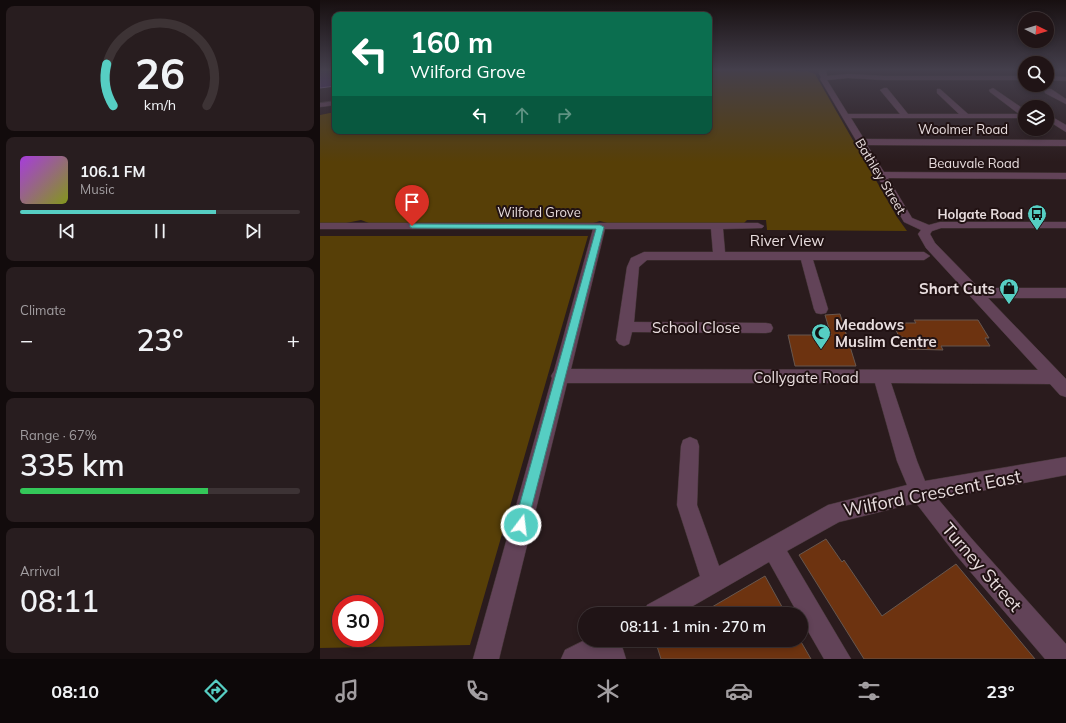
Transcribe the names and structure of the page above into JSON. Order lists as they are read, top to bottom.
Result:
{
  "streets": {
    "street": [
      "Woolmer Road",
      "Beauvale Road",
      "Bathley Street",
      "Wilford Grove",
      "River View",
      "School Close",
      "Collygate Road",
      "Wilford Crescent East",
      "Turney Street"
    ]
  },
  "crossings": [
    ["Woolmer Road", "Bathley Street"],
    ["Beauvale Road", "Bathley Street"],
    ["River View", "School Close"],
    ["Collygate Road", "Turney Street"],
    ["Wilford Crescent East", "Turney Street"]
  ],
  "places": {
    "bus stop": ["Holgate Road"],
    "shop": ["Short Cuts"],
    "mosque": ["Meadows Muslim Centre"]
  },
  "north": "right",
  "page": {
    "turn": ["160 m", "Wilford Grove"],
    "song": ["106.1 FM", "Music"],
    "tile": [
      "Climate",
      ["Range · 67%", "335 km"],
      ["Arrival", "08:11"]
    ],
    "heat": ["−", "23°", "+"],
    "limit": "30",
    "trip": "08:11 · 1 min · 270 m",
    "tabs": ["08:10", "23°"],
    "gauge": ["26", "km/h"]
  }
}
